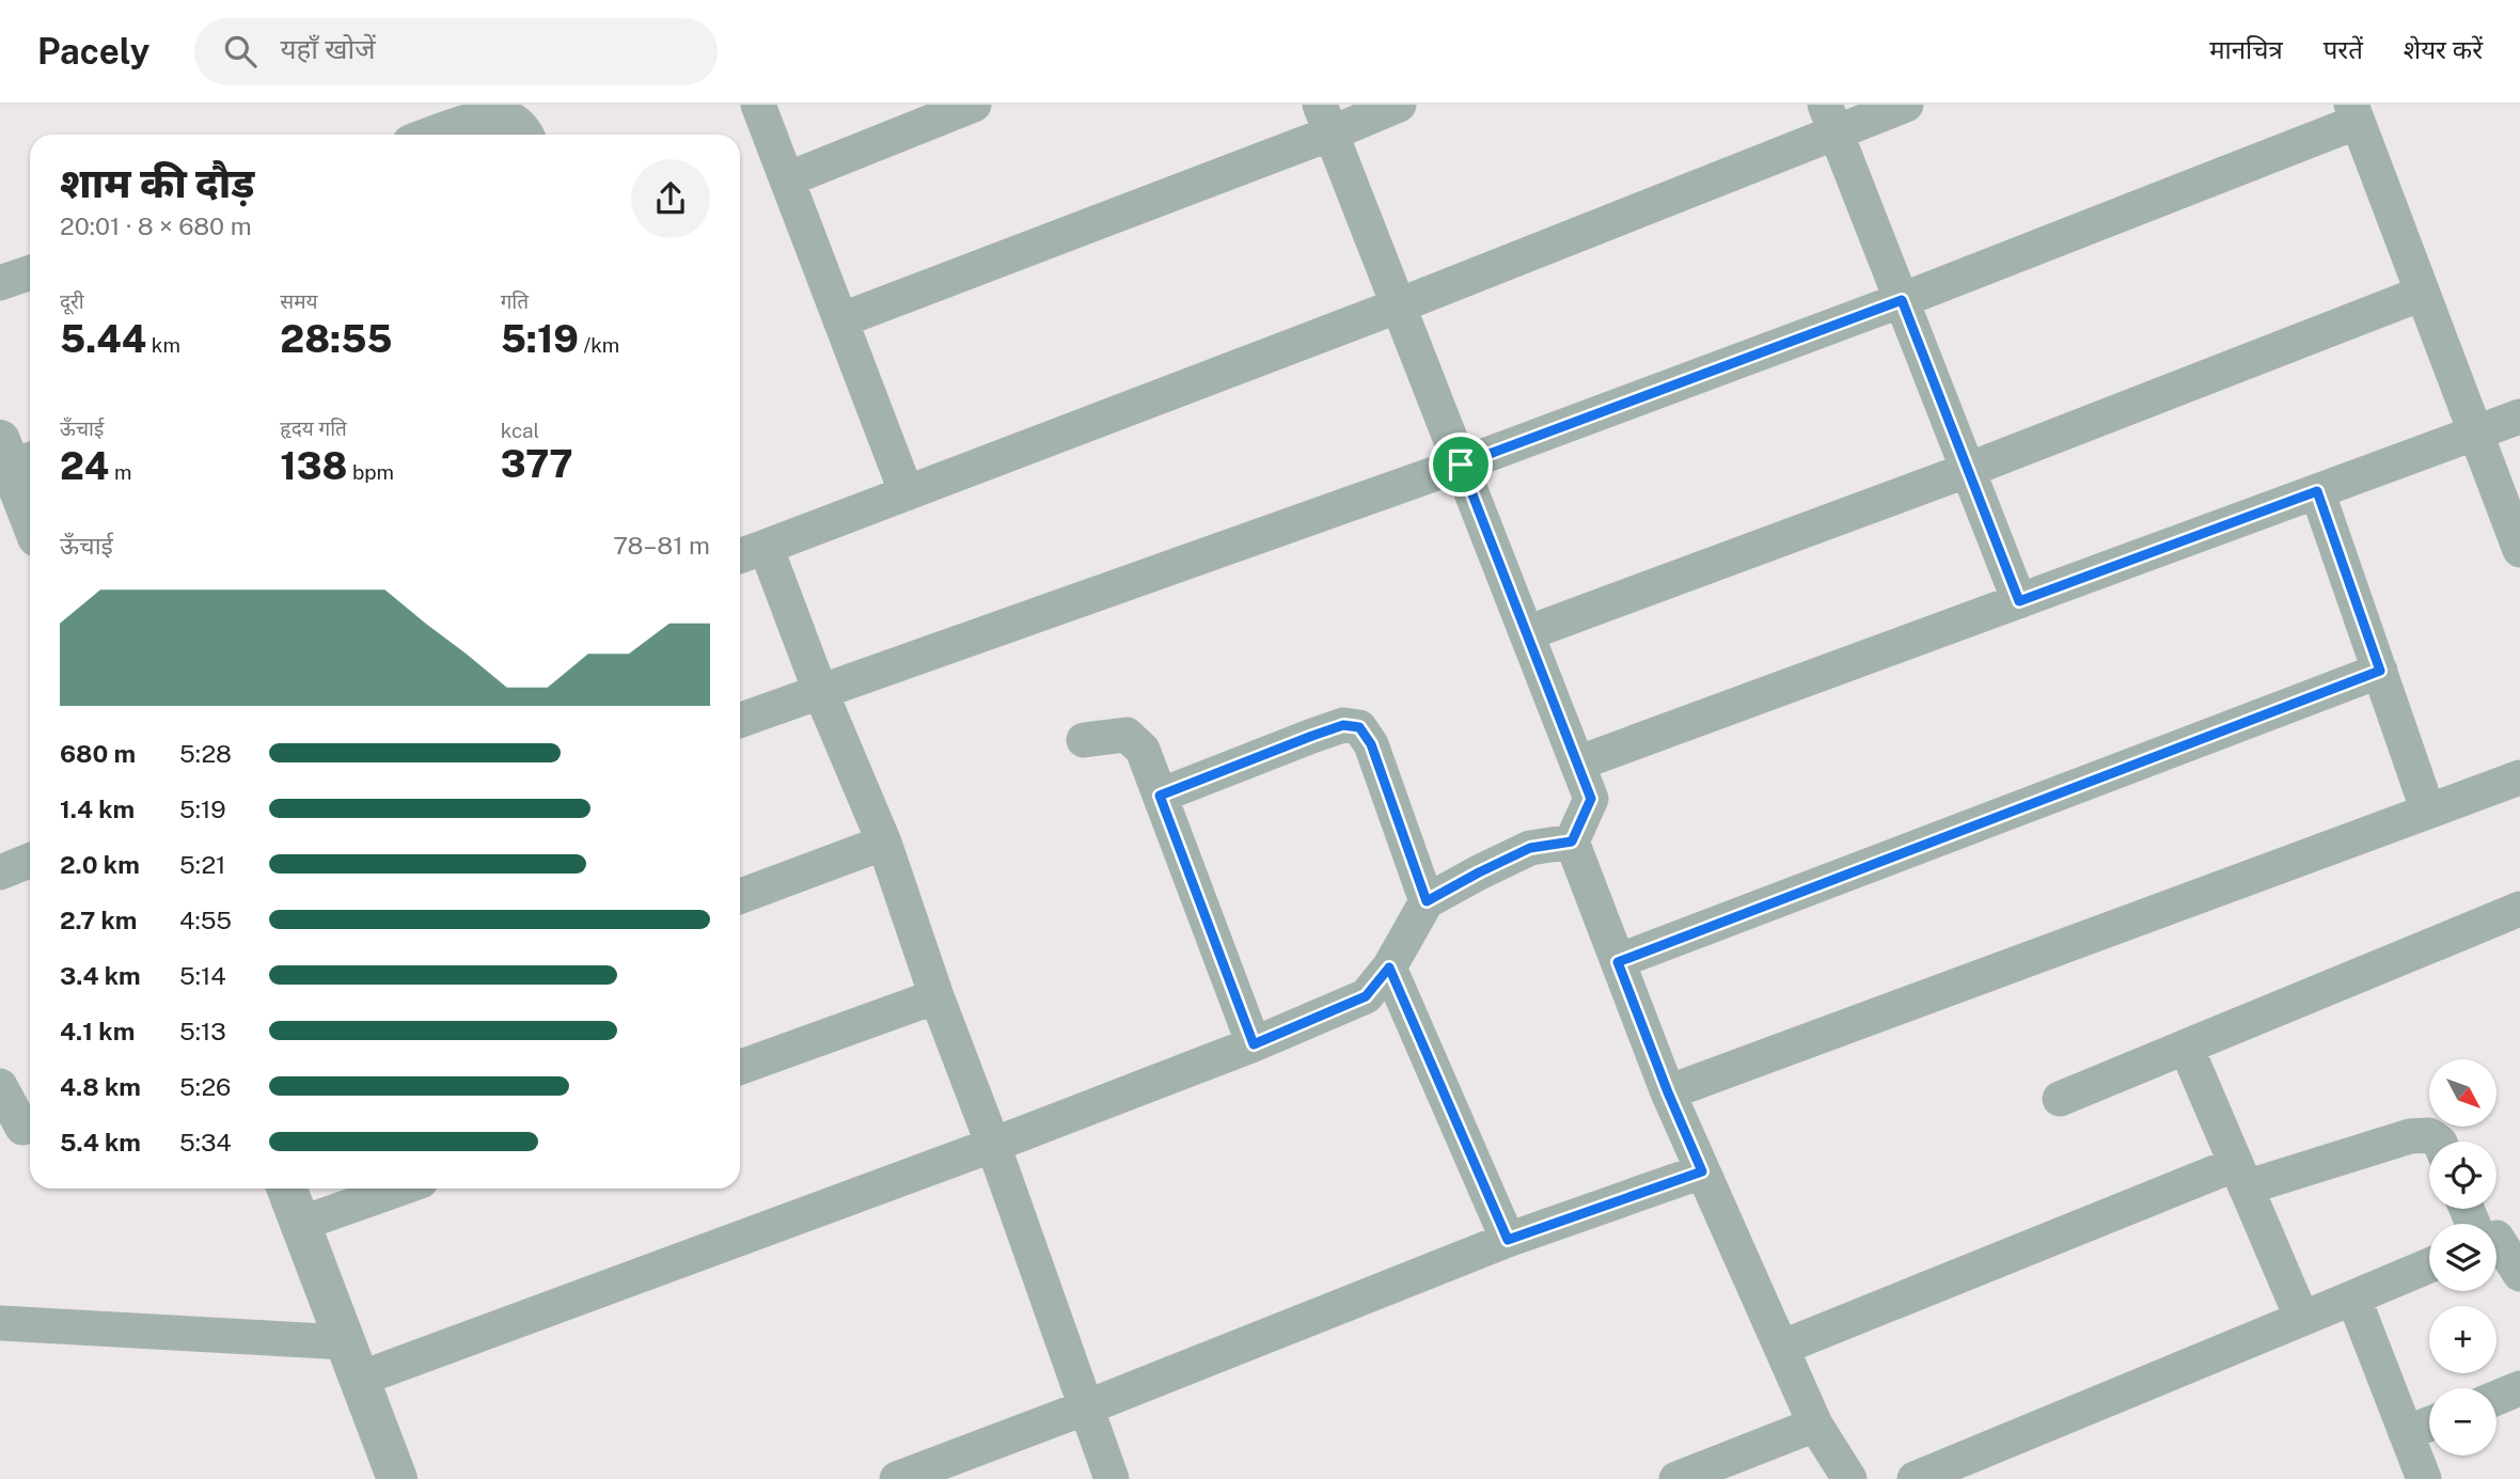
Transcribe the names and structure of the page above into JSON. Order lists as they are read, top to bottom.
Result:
{
  "north": "bottom right",
  "page": {
    "header": "Pacely",
    "search": "यहाँ खोजें",
    "nav": ["मानचित्र", "परतें", "शेयर करें"],
    "heading": ["शाम की दौड़", "20:01 · 8 × 680 m"],
    "stats": [
      ["दूरी", "5.44 km"],
      ["समय", "28:55"],
      ["गति", "5:19 /km"],
      ["ऊँचाई", "24 m"],
      ["हृदय गति", "138 bpm"],
      ["kcal", "377"]
    ],
    "chart": ["ऊँचाई", "78–81 m"],
    "list": [
      {
        "name": "680 m",
        "note": "5:28"
      },
      {
        "name": "1.4 km",
        "note": "5:19"
      },
      {
        "name": "2.0 km",
        "note": "5:21"
      },
      {
        "name": "2.7 km",
        "note": "4:55"
      },
      {
        "name": "3.4 km",
        "note": "5:14"
      },
      {
        "name": "4.1 km",
        "note": "5:13"
      },
      {
        "name": "4.8 km",
        "note": "5:26"
      },
      {
        "name": "5.4 km",
        "note": "5:34"
      }
    ],
    "map_buttons": ["+", "−"]
  }
}
